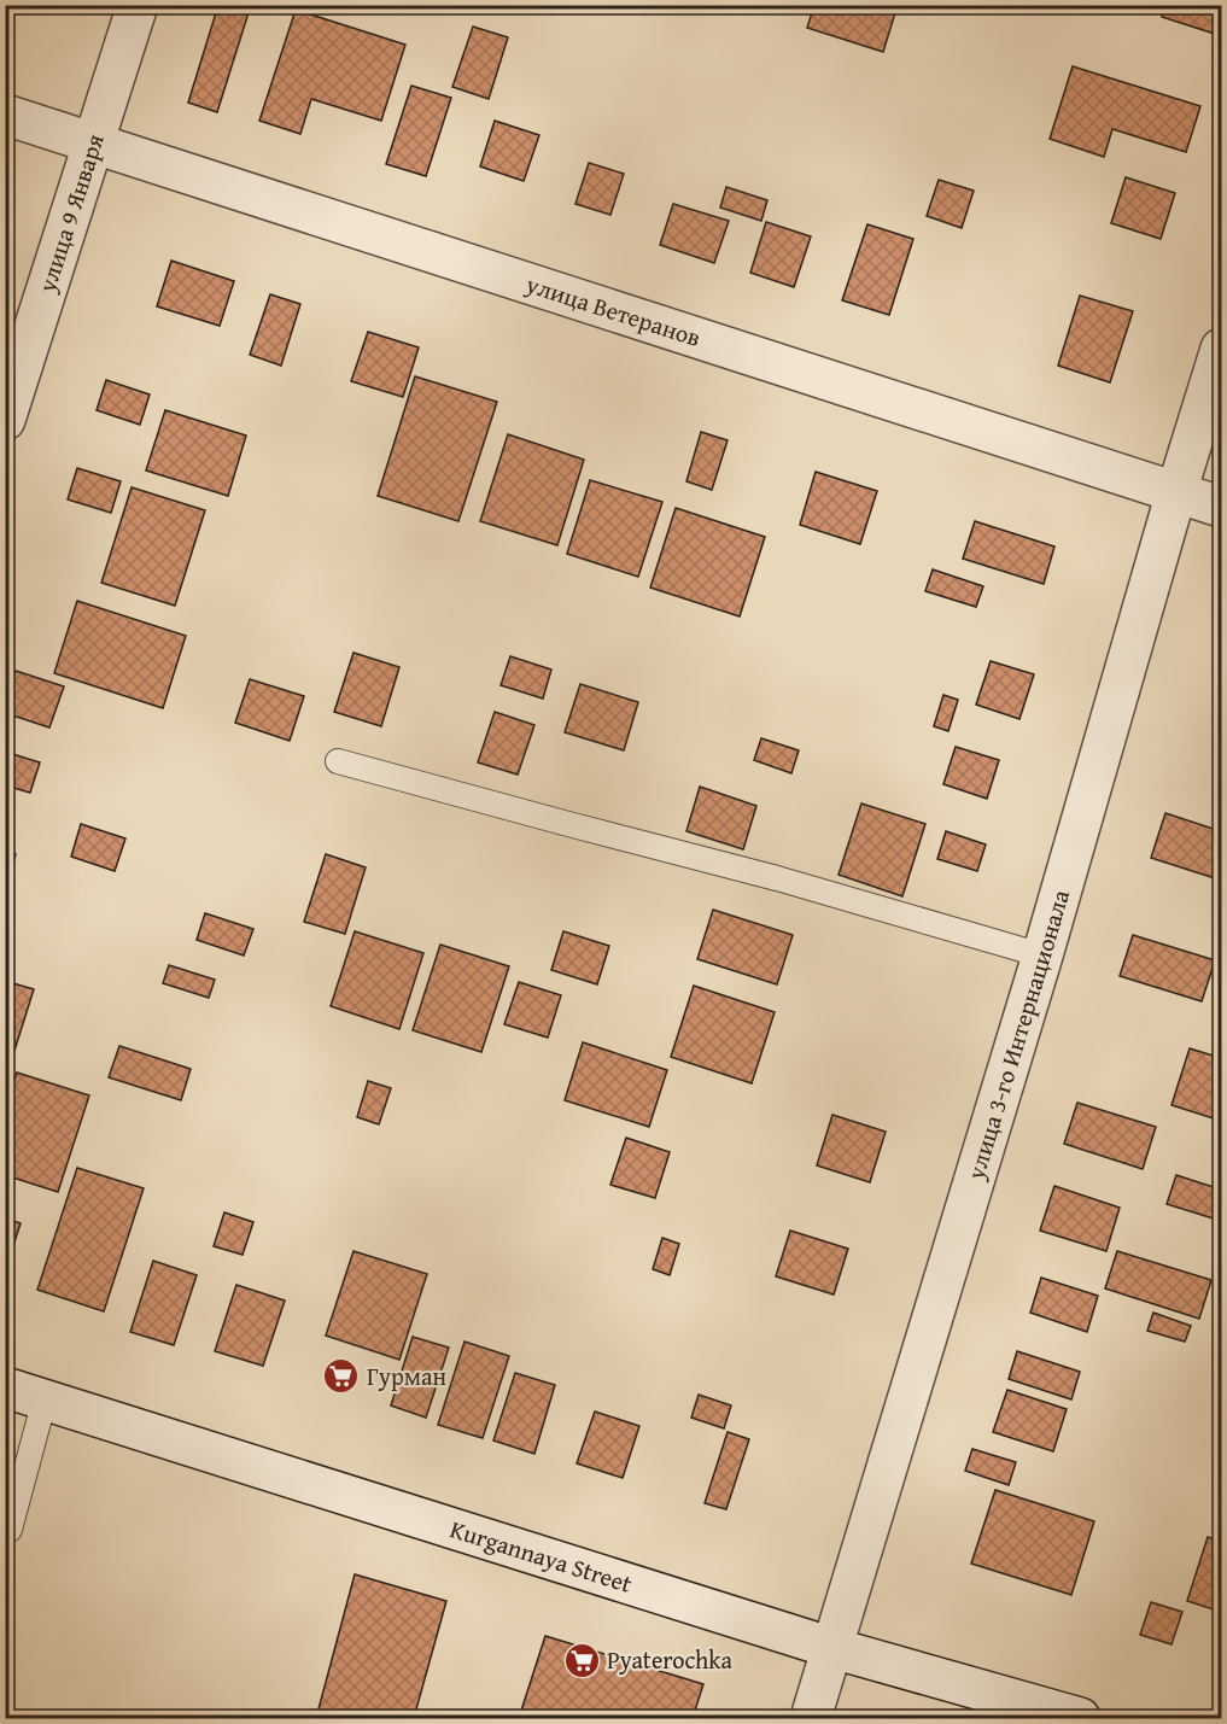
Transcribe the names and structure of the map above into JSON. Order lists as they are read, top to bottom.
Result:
{
  "streets": {
    "street": [
      "улица 9 Января",
      "улица Ветеранов",
      "улица 3-го Интернационала",
      "Kurgannaya Street"
    ]
  },
  "crossings": [
    ["улица 9 Января", "улица Ветеранов"],
    ["улица Ветеранов", "улица 3-го Интернационала"],
    ["улица 3-го Интернационала", "Kurgannaya Street"]
  ],
  "places": {
    "supermarket": ["Гурман", "Pyaterochka"]
  }
}
